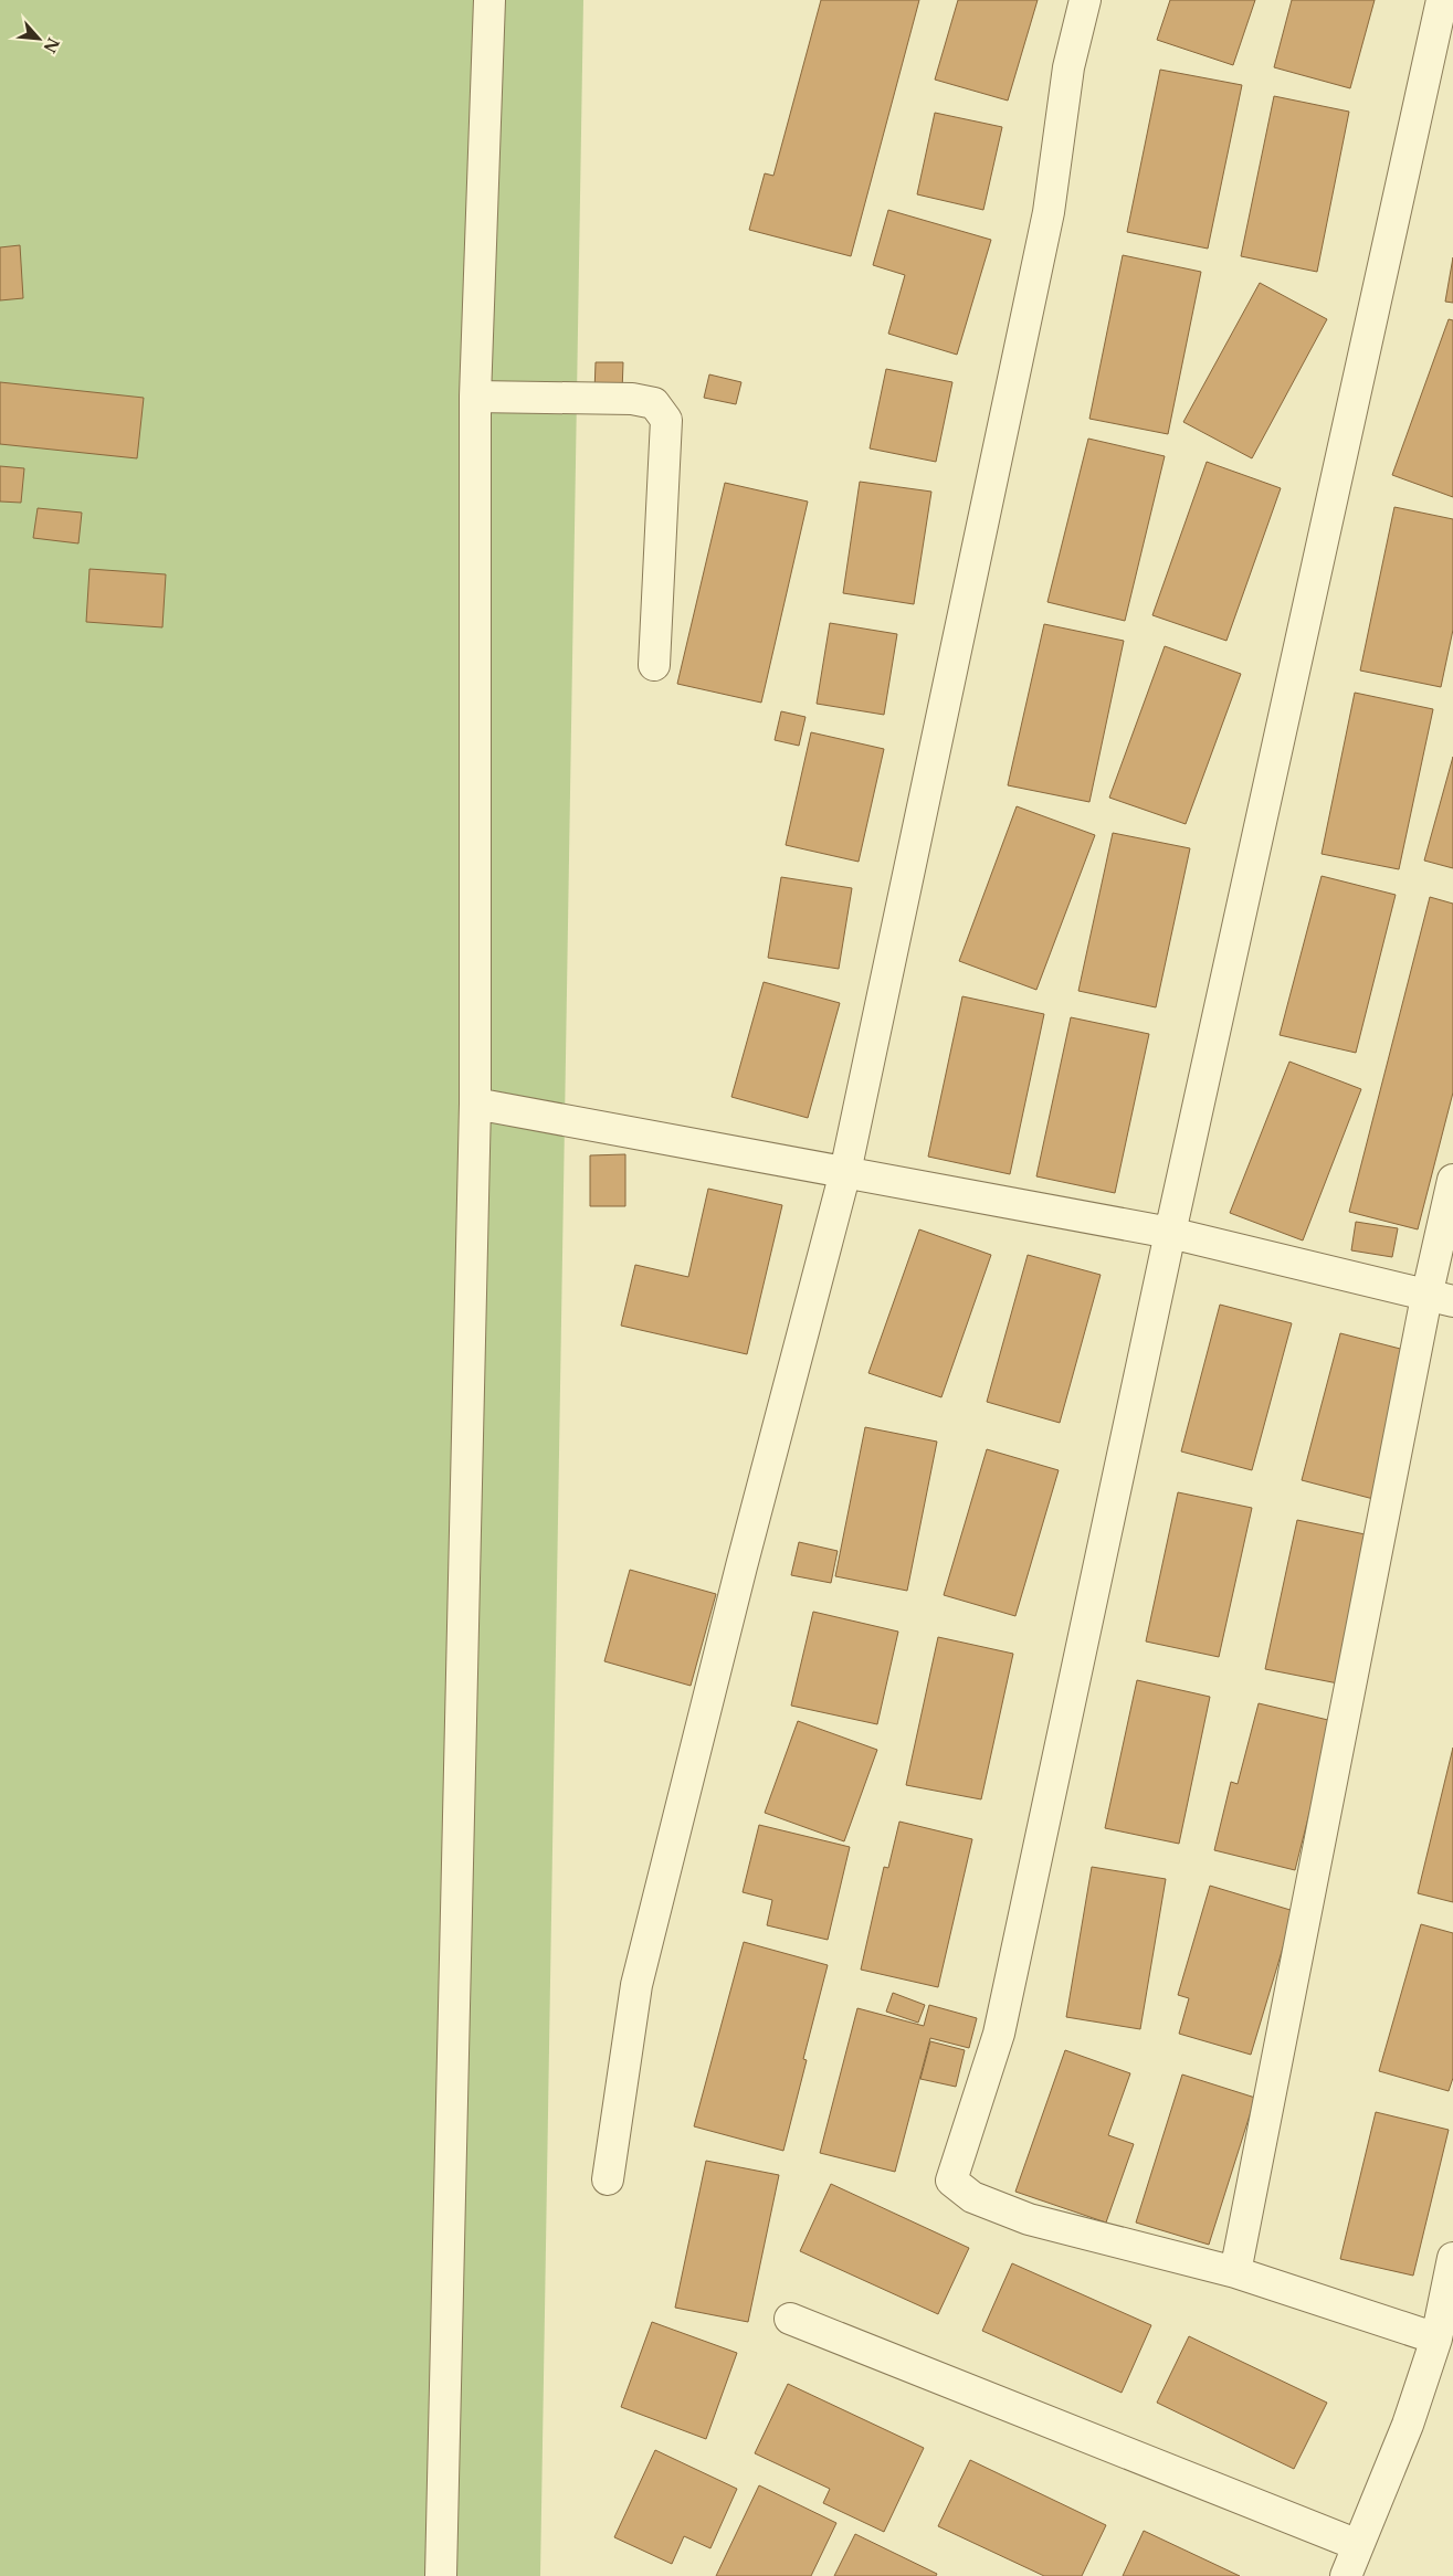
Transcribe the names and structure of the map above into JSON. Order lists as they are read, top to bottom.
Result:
{
  "north": "bottom right"
}
